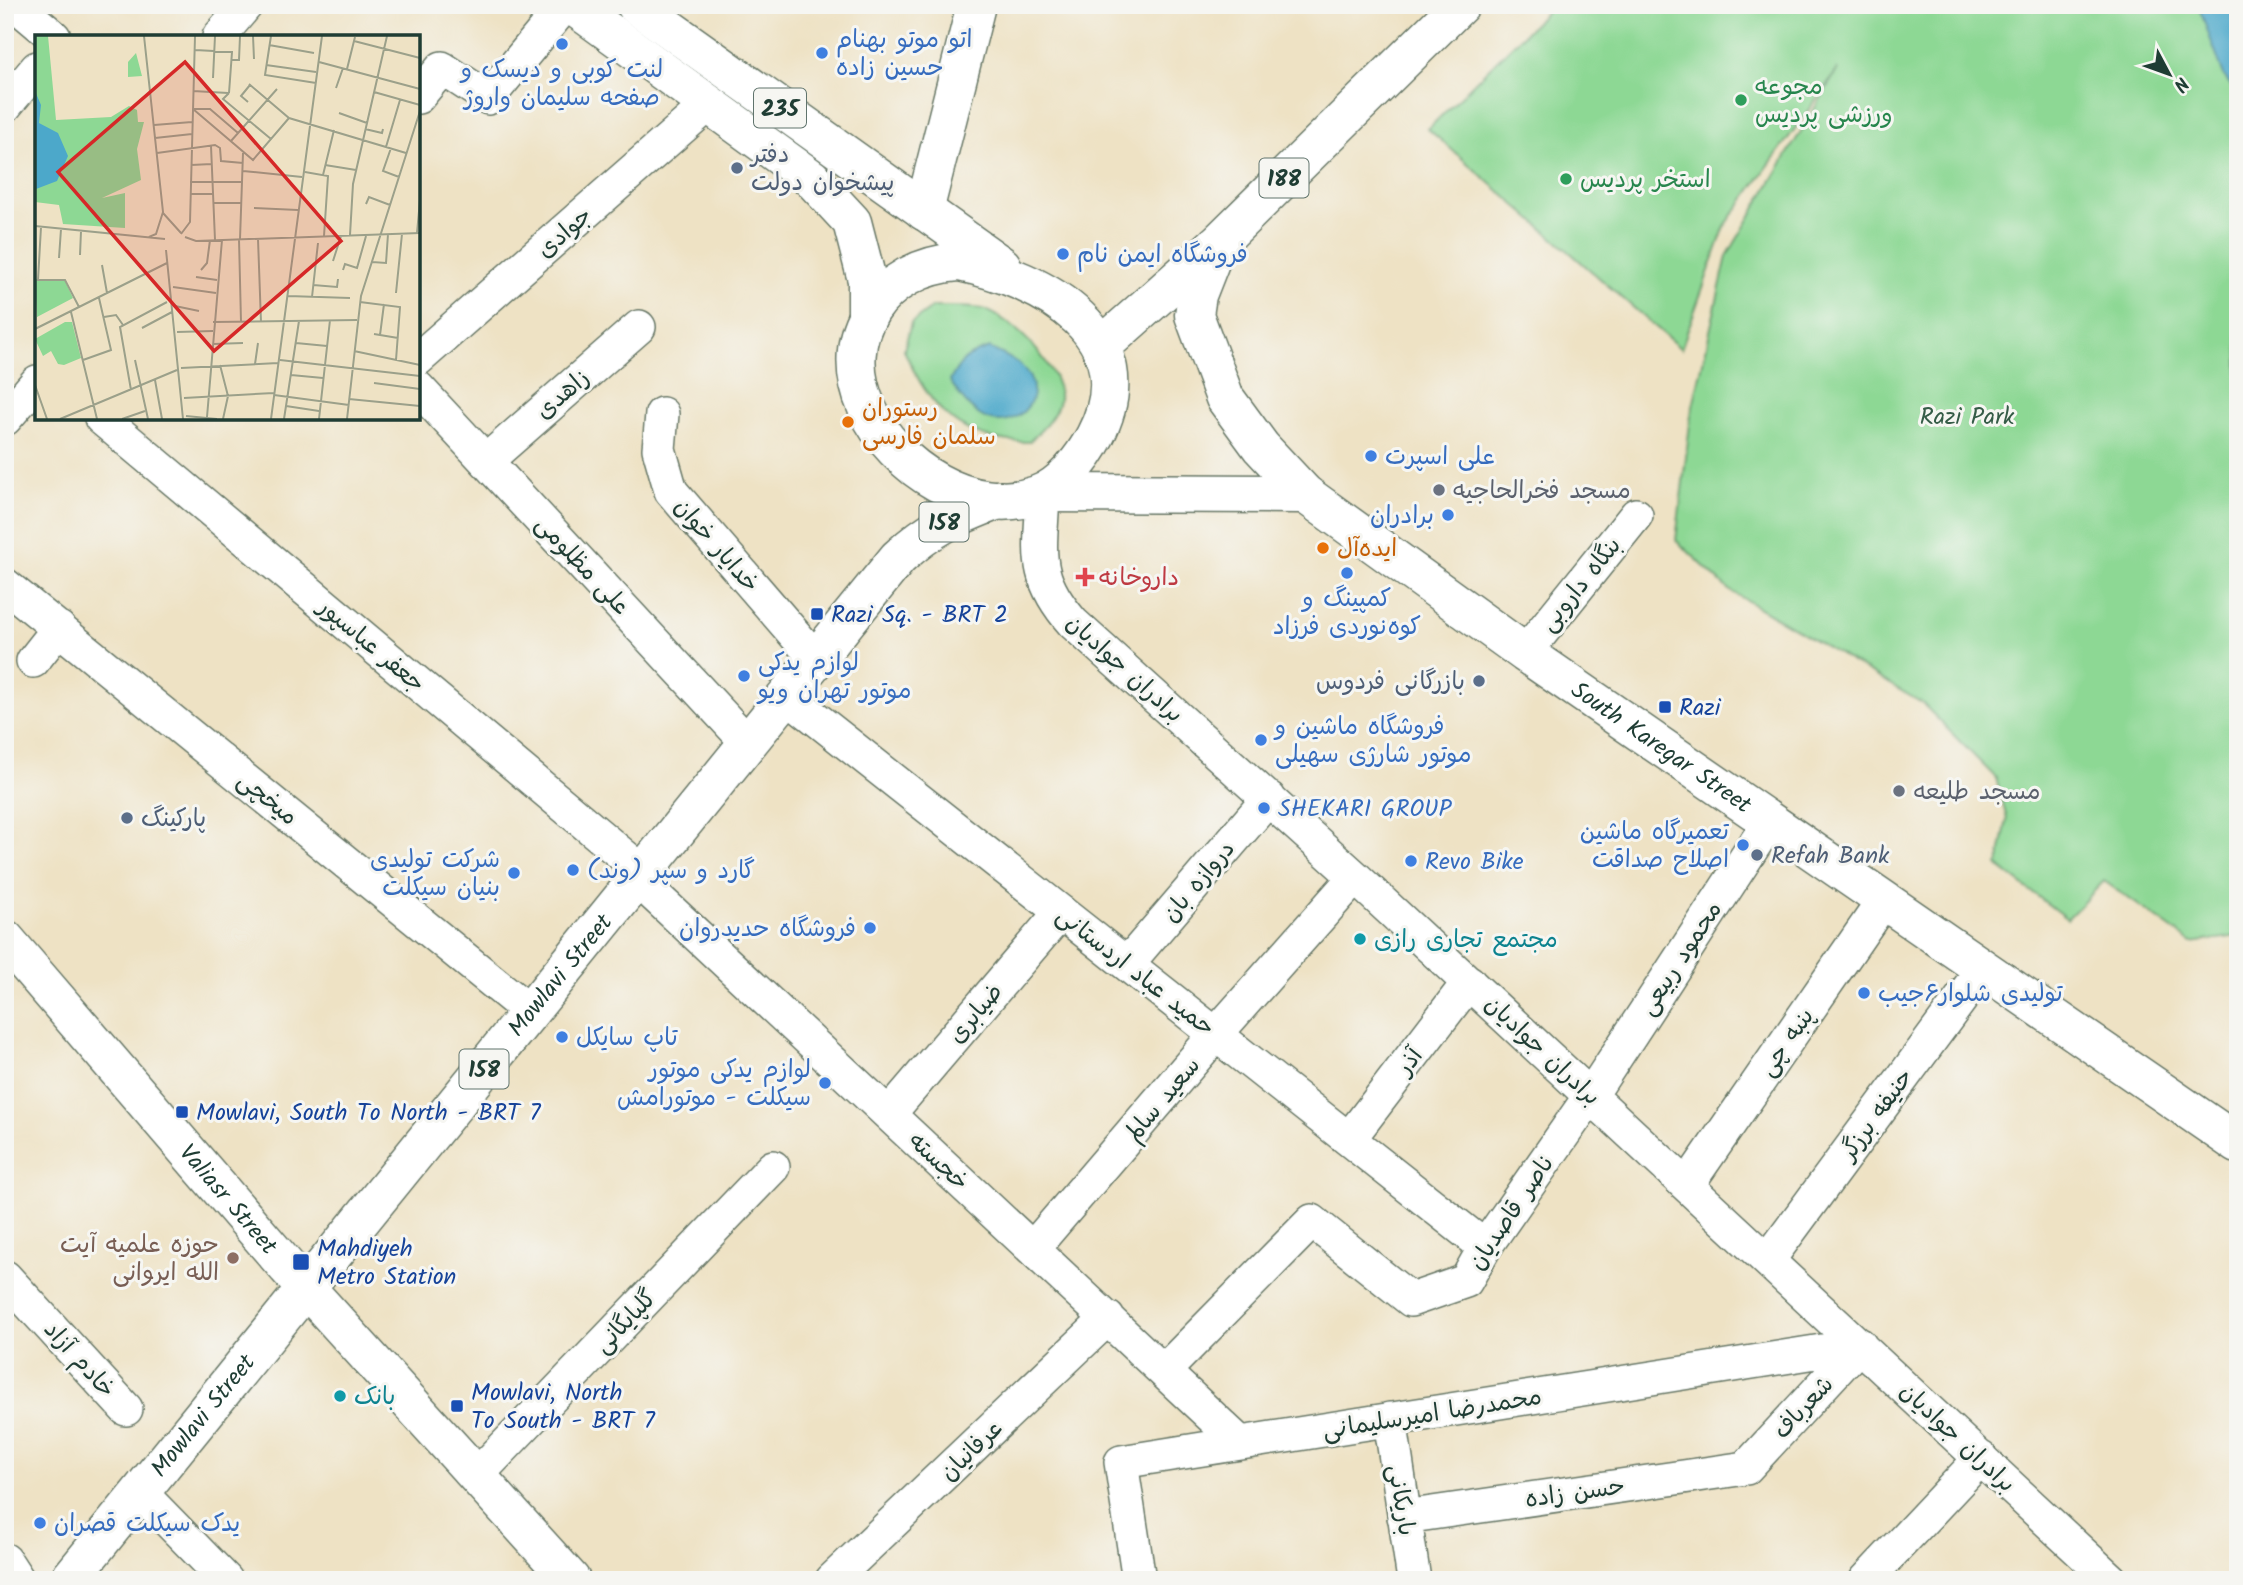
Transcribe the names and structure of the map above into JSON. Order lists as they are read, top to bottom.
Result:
{
  "streets": {
    "main road": [
      "235",
      "188",
      "158",
      "South Karegar Street",
      "Mowlavi Street",
      "Valiasr Street"
    ],
    "street": [
      "جوادی",
      "زاهدی",
      "خدایار خوان",
      "علی مظلومی",
      "بنگاه داروبی",
      "جعفر عباسپور",
      "برادران جوادیان",
      "میخچی",
      "دروازه بان",
      "محمود ربیعی",
      "حمید عباد اردستانی",
      "ضیابری",
      "پنبه چی",
      "آذر",
      "سعید سالم",
      "حنیفه برزگر",
      "خجسته",
      "ناصر قاصدیان",
      "گلپایگانی",
      "خادم آزاد",
      "شعرباف",
      "محمدرضا امیرسلیمانی",
      "عرفانیان",
      "حسن زاده",
      "باریکانی"
    ]
  },
  "crossings": [
    ["235", "188"],
    ["235", "جوادی"],
    ["235", "برادران جوادیان"],
    ["235", "Mowlavi Street"],
    ["188", "برادران جوادیان"],
    ["188", "South Karegar Street"],
    ["188", "Mowlavi Street"],
    ["زاهدی", "علی مظلومی"],
    ["خدایار خوان", "Mowlavi Street"],
    ["علی مظلومی", "Mowlavi Street"],
    ["بنگاه داروبی", "South Karegar Street"],
    ["جعفر عباسپور", "Mowlavi Street"],
    ["جعفر عباسپور", "خجسته"],
    ["برادران جوادیان", "دروازه بان"],
    ["برادران جوادیان", "محمود ربیعی"],
    ["برادران جوادیان", "Mowlavi Street"],
    ["برادران جوادیان", "پنبه چی"],
    ["برادران جوادیان", "آذر"],
    ["برادران جوادیان", "سعید سالم"],
    ["برادران جوادیان", "حنیفه برزگر"],
    ["برادران جوادیان", "ناصر قاصدیان"],
    ["برادران جوادیان", "شعرباف"],
    ["برادران جوادیان", "محمدرضا امیرسلیمانی"],
    ["South Karegar Street", "محمود ربیعی"],
    ["South Karegar Street", "پنبه چی"],
    ["South Karegar Street", "حنیفه برزگر"],
    ["میخچی", "Mowlavi Street"],
    ["دروازه بان", "حمید عباد اردستانی"],
    ["محمود ربیعی", "ناصر قاصدیان"],
    ["حمید عباد اردستانی", "Mowlavi Street"],
    ["حمید عباد اردستانی", "ضیابری"],
    ["حمید عباد اردستانی", "آذر"],
    ["حمید عباد اردستانی", "سعید سالم"],
    ["حمید عباد اردستانی", "ناصر قاصدیان"],
    ["Mowlavi Street", "خجسته"],
    ["Mowlavi Street", "Valiasr Street"],
    ["ضیابری", "خجسته"],
    ["سعید سالم", "خجسته"],
    ["خجسته", "ناصر قاصدیان"],
    ["خجسته", "محمدرضا امیرسلیمانی"],
    ["خجسته", "عرفانیان"],
    ["Valiasr Street", "گلپایگانی"],
    ["شعرباف", "محمدرضا امیرسلیمانی"],
    ["شعرباف", "حسن زاده"],
    ["محمدرضا امیرسلیمانی", "باریکانی"],
    ["حسن زاده", "باریکانی"]
  ],
  "parks": ["Razi Park"],
  "places": {
    "other": [
      "لنت کوبی و دیسک و صفحه سلیمان واروژ",
      "اتو موتو بهنام حسین زاده",
      "مجوعه ورزشی پردیس",
      "دفتر پیشخوان دولت",
      "استخر پردیس",
      "فروشگاه ایمن نام",
      "رستوران سلمان فارسی",
      "علی اسپرت",
      "مسجد فخرالحاجیه",
      "برادران",
      "ایده‌آل",
      "کمپینگ و کوه‌نوردی فرزاد",
      "لوازم یدکی موتور تهران ویو",
      "بازرگانی فردوس",
      "فروشگاه ماشين و موتور شارژی سهيلی",
      "مسجد طلیعه",
      "SHEKARI GROUP",
      "پارکینگ",
      "تعمیرگاه ماشین اصلاح صداقت",
      "Refah Bank",
      "Revo Bike",
      "گارد و سپر (وند)",
      "شرکت تولیدی بنیان سیکلت",
      "فروشگاه حدیدروان",
      "مجتمع تجاری رازی",
      "تولیدی شلوار۶جیب",
      "تاپ سایکل",
      "لوازم یدکی موتور سیکلت - موتورامش",
      "حوزه علمیه آیت‌ الله ایروانی",
      "بانک",
      "یدک سیکلت قصران"
    ],
    "health": ["داروخانه"],
    "transit": [
      "Razi Sq. - BRT 2",
      "Razi",
      "Mowlavi, South To North - BRT 7",
      "Mahdiyeh Metro Station",
      "Mowlavi, North To South - BRT 7"
    ]
  },
  "north": "bottom right"
}
